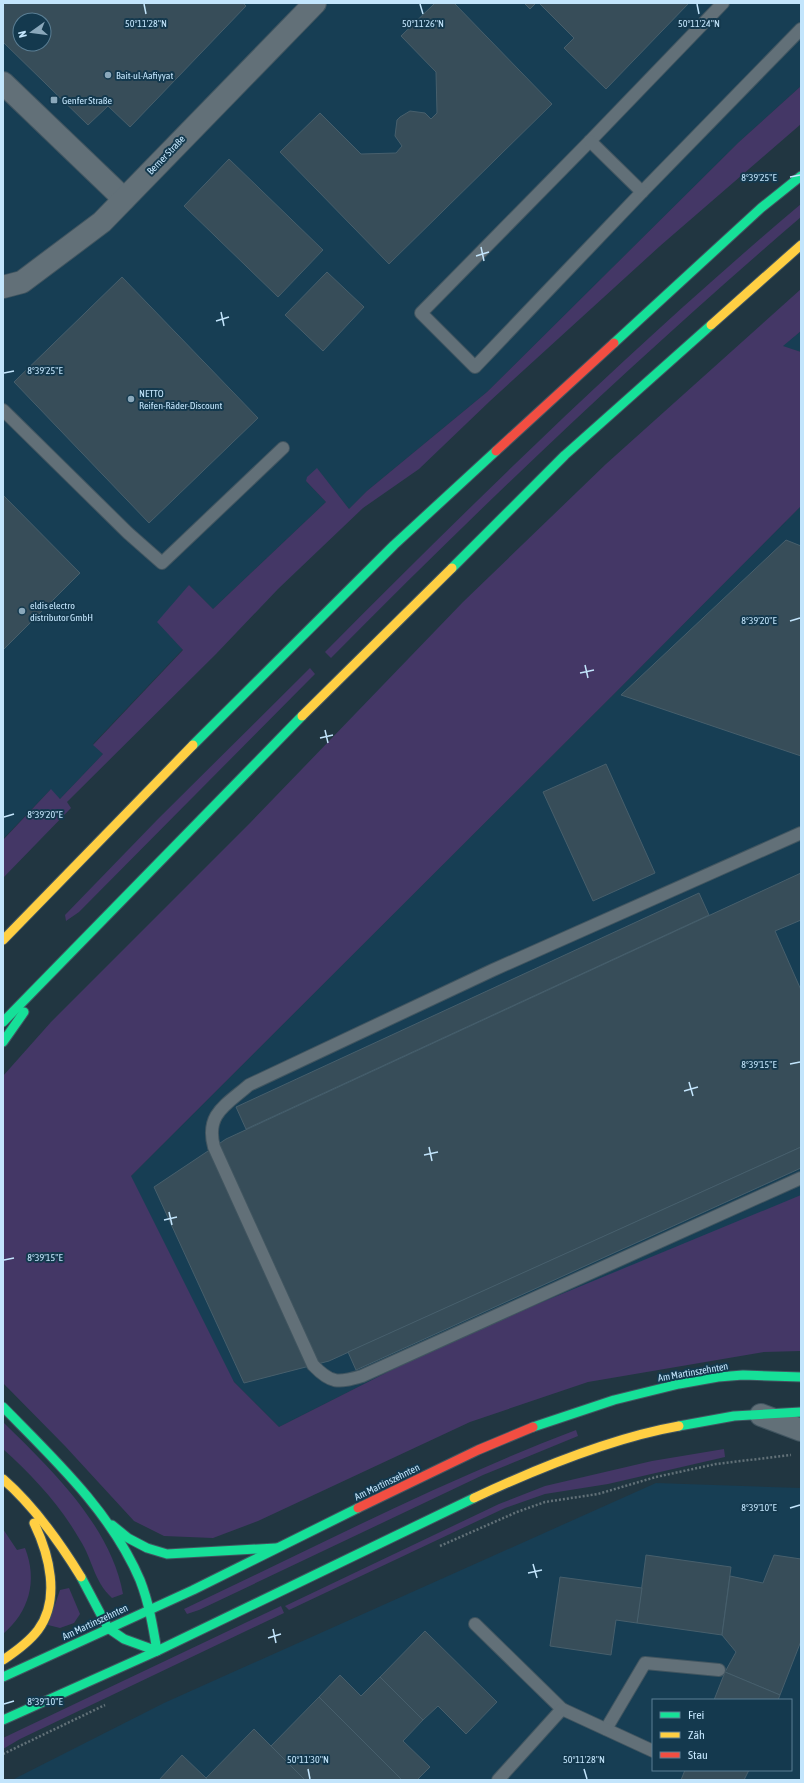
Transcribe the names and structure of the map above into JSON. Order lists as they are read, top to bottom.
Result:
{
  "streets": {
    "main road": ["Am Martinszehnten"],
    "street": ["Berner Straße"]
  },
  "places": {
    "other": ["Bait-ul-Aafiyyat", "NETTO Reifen-Räder-Discount", "eldis electro distributor GmbH"],
    "transit": ["Genfer Straße"]
  },
  "legend": ["Frei", "Zäh", "Stau"],
  "north": "left",
  "coordinates": [
    "50°11'24\"N",
    "50°11'28\"N",
    "50°11'26\"N",
    "8°39'25\"E",
    "8°39'20\"E",
    "8°39'15\"E",
    "8°39'10\"E",
    "50°11'30\"N"
  ]
}
